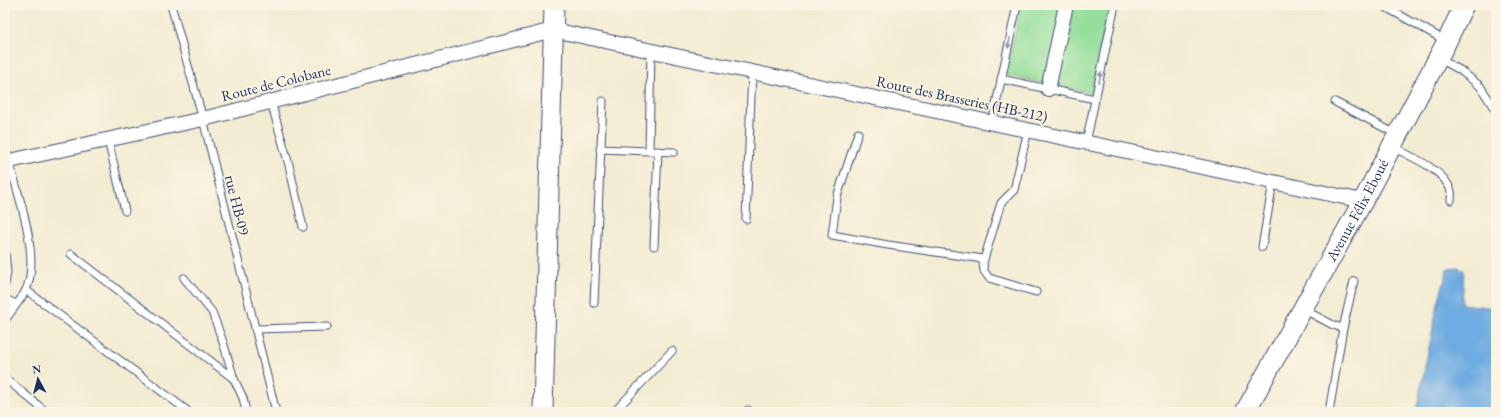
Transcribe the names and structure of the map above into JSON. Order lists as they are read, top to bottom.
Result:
{
  "streets": {
    "street": ["Route de Colobane", "Route des Brasseries (HB-212)", "Avenue Félix Eboué"],
    "lane": ["rue HB-09"]
  },
  "crossings": [
    ["Route de Colobane", "Route des Brasseries (HB-212)"],
    ["Route de Colobane", "rue HB-09"],
    ["Route des Brasseries (HB-212)", "Avenue Félix Eboué"]
  ],
  "north": "top"
}
